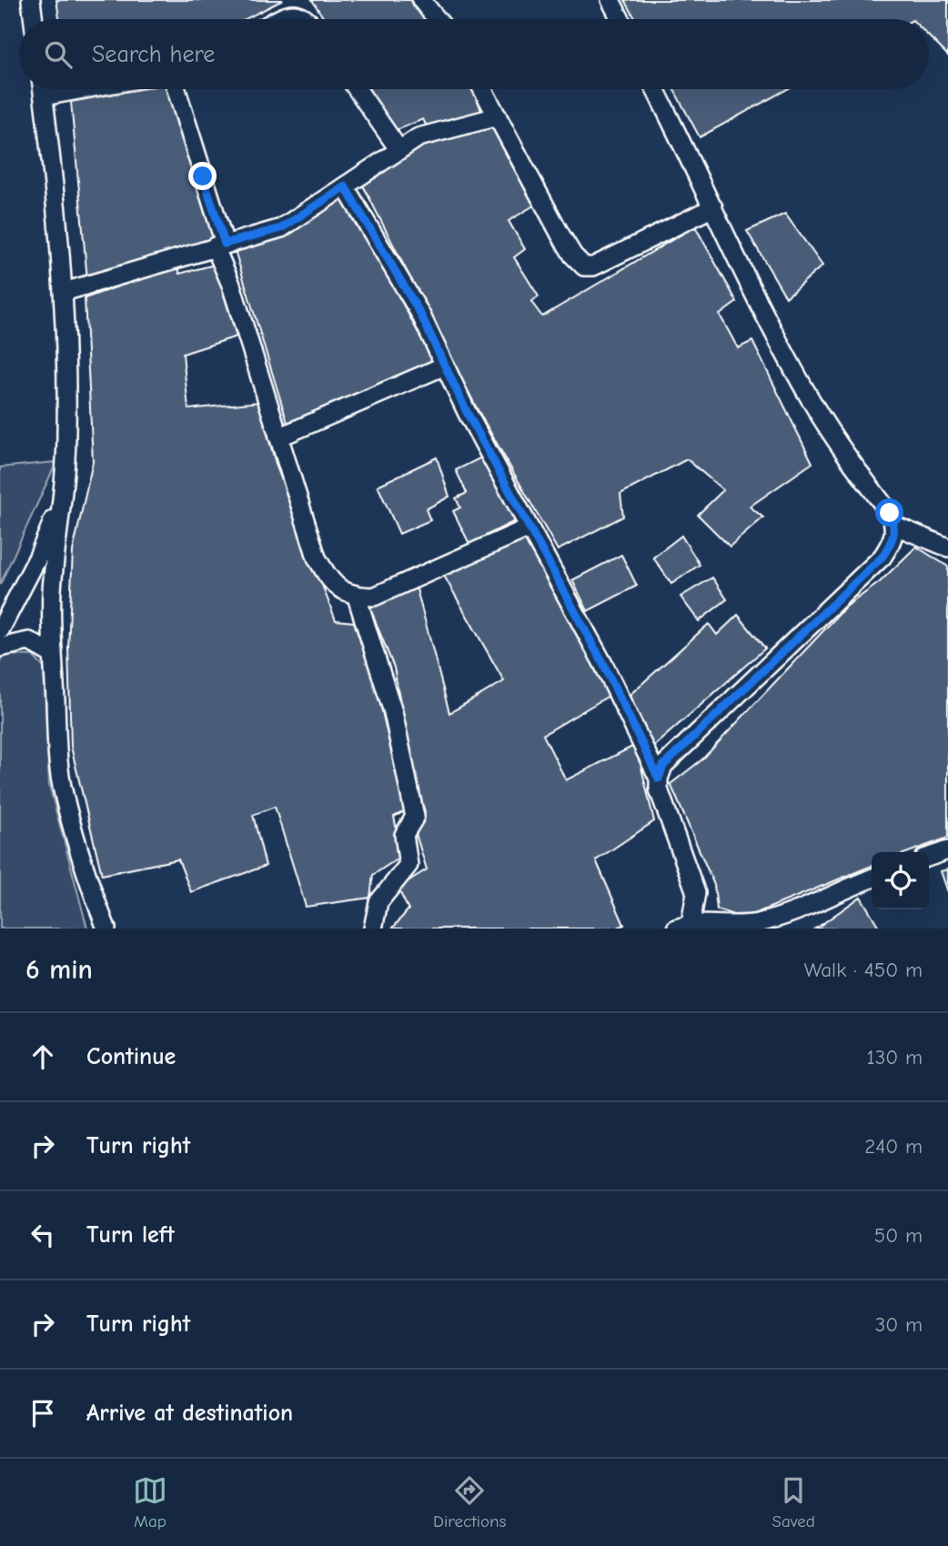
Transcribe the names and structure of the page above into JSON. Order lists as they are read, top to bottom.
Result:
{
  "page": {
    "search": "Search here",
    "heading": ["6 min", "Walk · 450 m"],
    "list": [
      ["Continue", "130 m"],
      ["Turn right", "240 m"],
      ["Turn left", "50 m"],
      ["Turn right", "30 m"],
      "Arrive at destination"
    ],
    "nav": ["Map", "Directions", "Saved"]
  }
}
